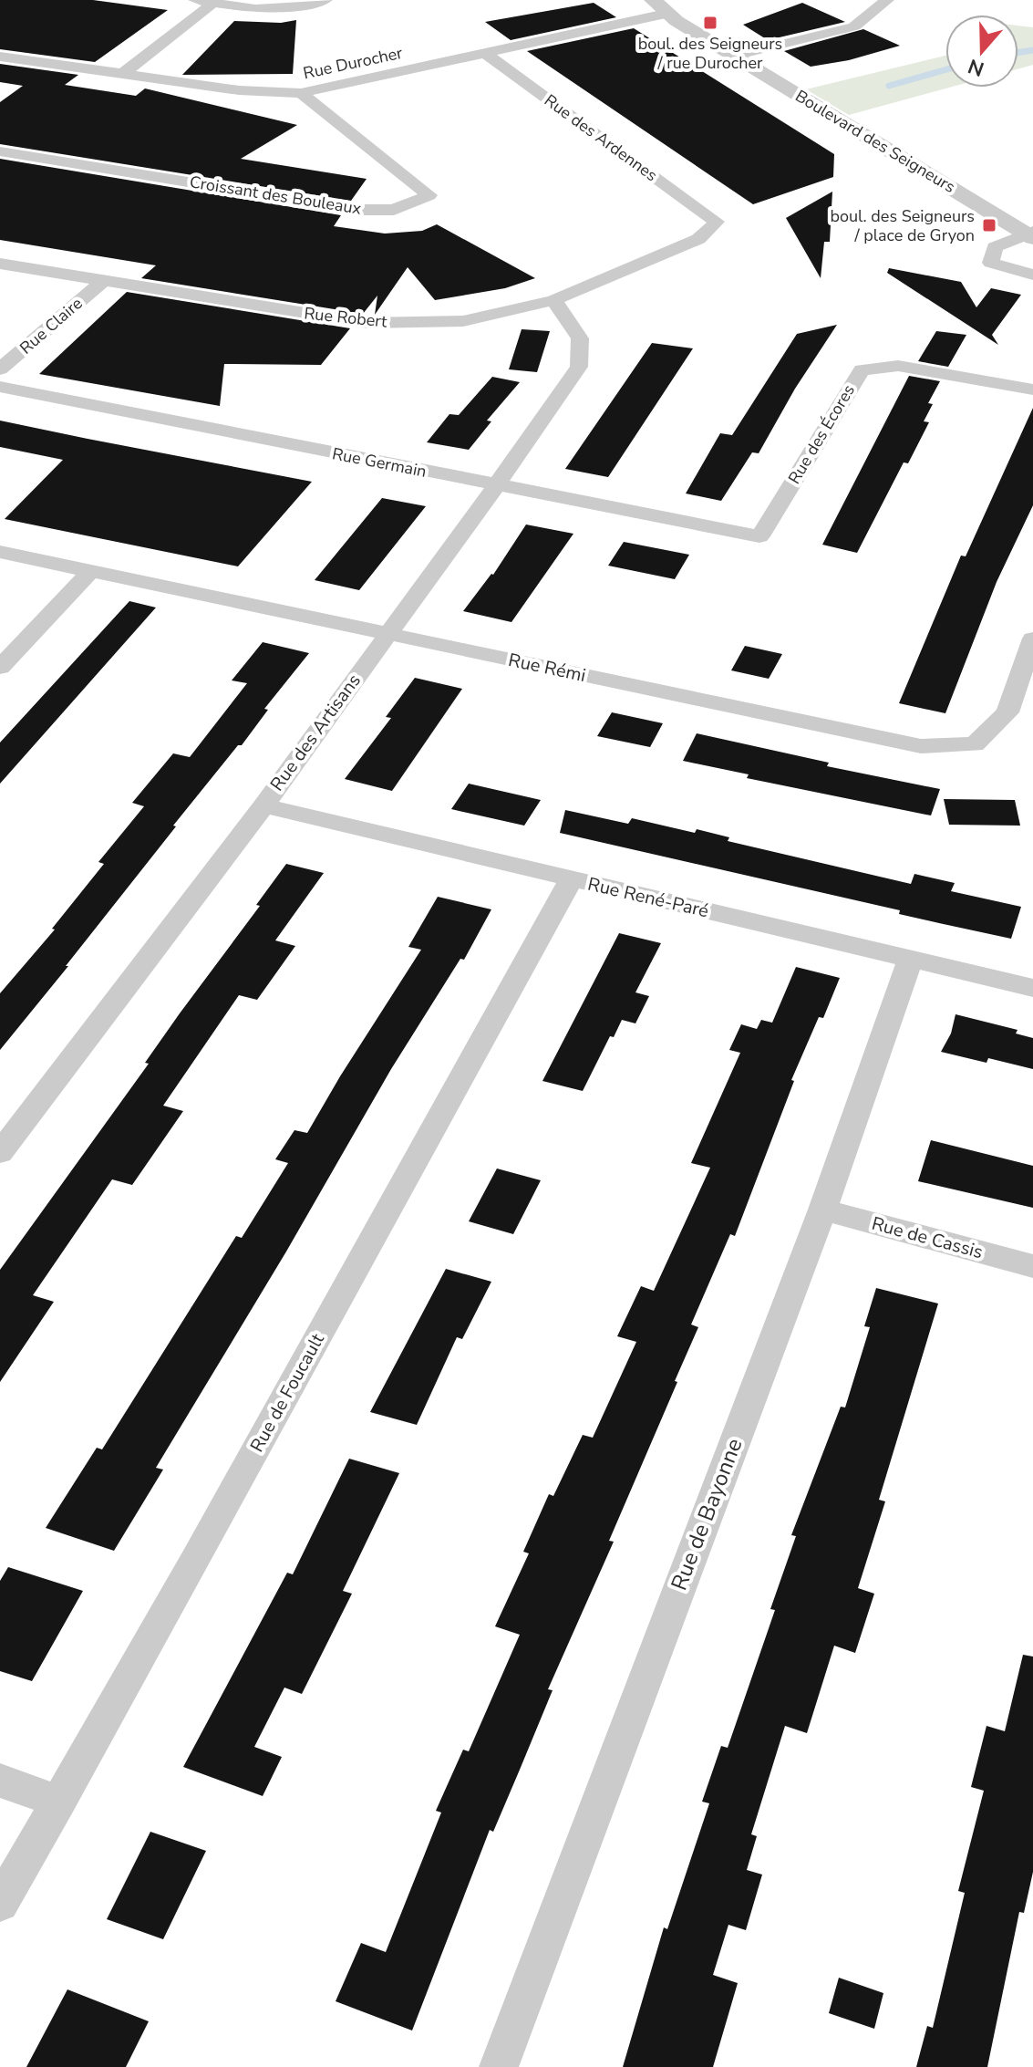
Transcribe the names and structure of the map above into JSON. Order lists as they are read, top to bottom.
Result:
{
  "streets": {
    "street": [
      "Rue Durocher",
      "Rue des Ardennes",
      "Boulevard des Seigneurs",
      "Croissant des Bouleaux",
      "Rue Robert",
      "Rue Claire",
      "Rue des Écores",
      "Rue Germain",
      "Rue Rémi",
      "Rue des Artisans",
      "Rue René-Paré",
      "Rue de Cassis",
      "Rue de Foucault",
      "Rue de Bayonne"
    ]
  },
  "crossings": [
    ["Rue Durocher", "Rue des Ardennes"],
    ["Rue Durocher", "Boulevard des Seigneurs"],
    ["Rue Durocher", "Croissant des Bouleaux"],
    ["Rue des Ardennes", "Rue Robert"],
    ["Rue Robert", "Rue Claire"],
    ["Rue Robert", "Rue des Artisans"],
    ["Rue des Écores", "Rue Germain"],
    ["Rue Germain", "Rue des Artisans"],
    ["Rue Rémi", "Rue des Artisans"],
    ["Rue des Artisans", "Rue René-Paré"],
    ["Rue René-Paré", "Rue de Foucault"],
    ["Rue René-Paré", "Rue de Bayonne"],
    ["Rue de Cassis", "Rue de Bayonne"]
  ],
  "places": {
    "transit": ["boul. des Seigneurs / rue Durocher", "boul. des Seigneurs / place de Gryon"]
  },
  "north": "bottom"
}
